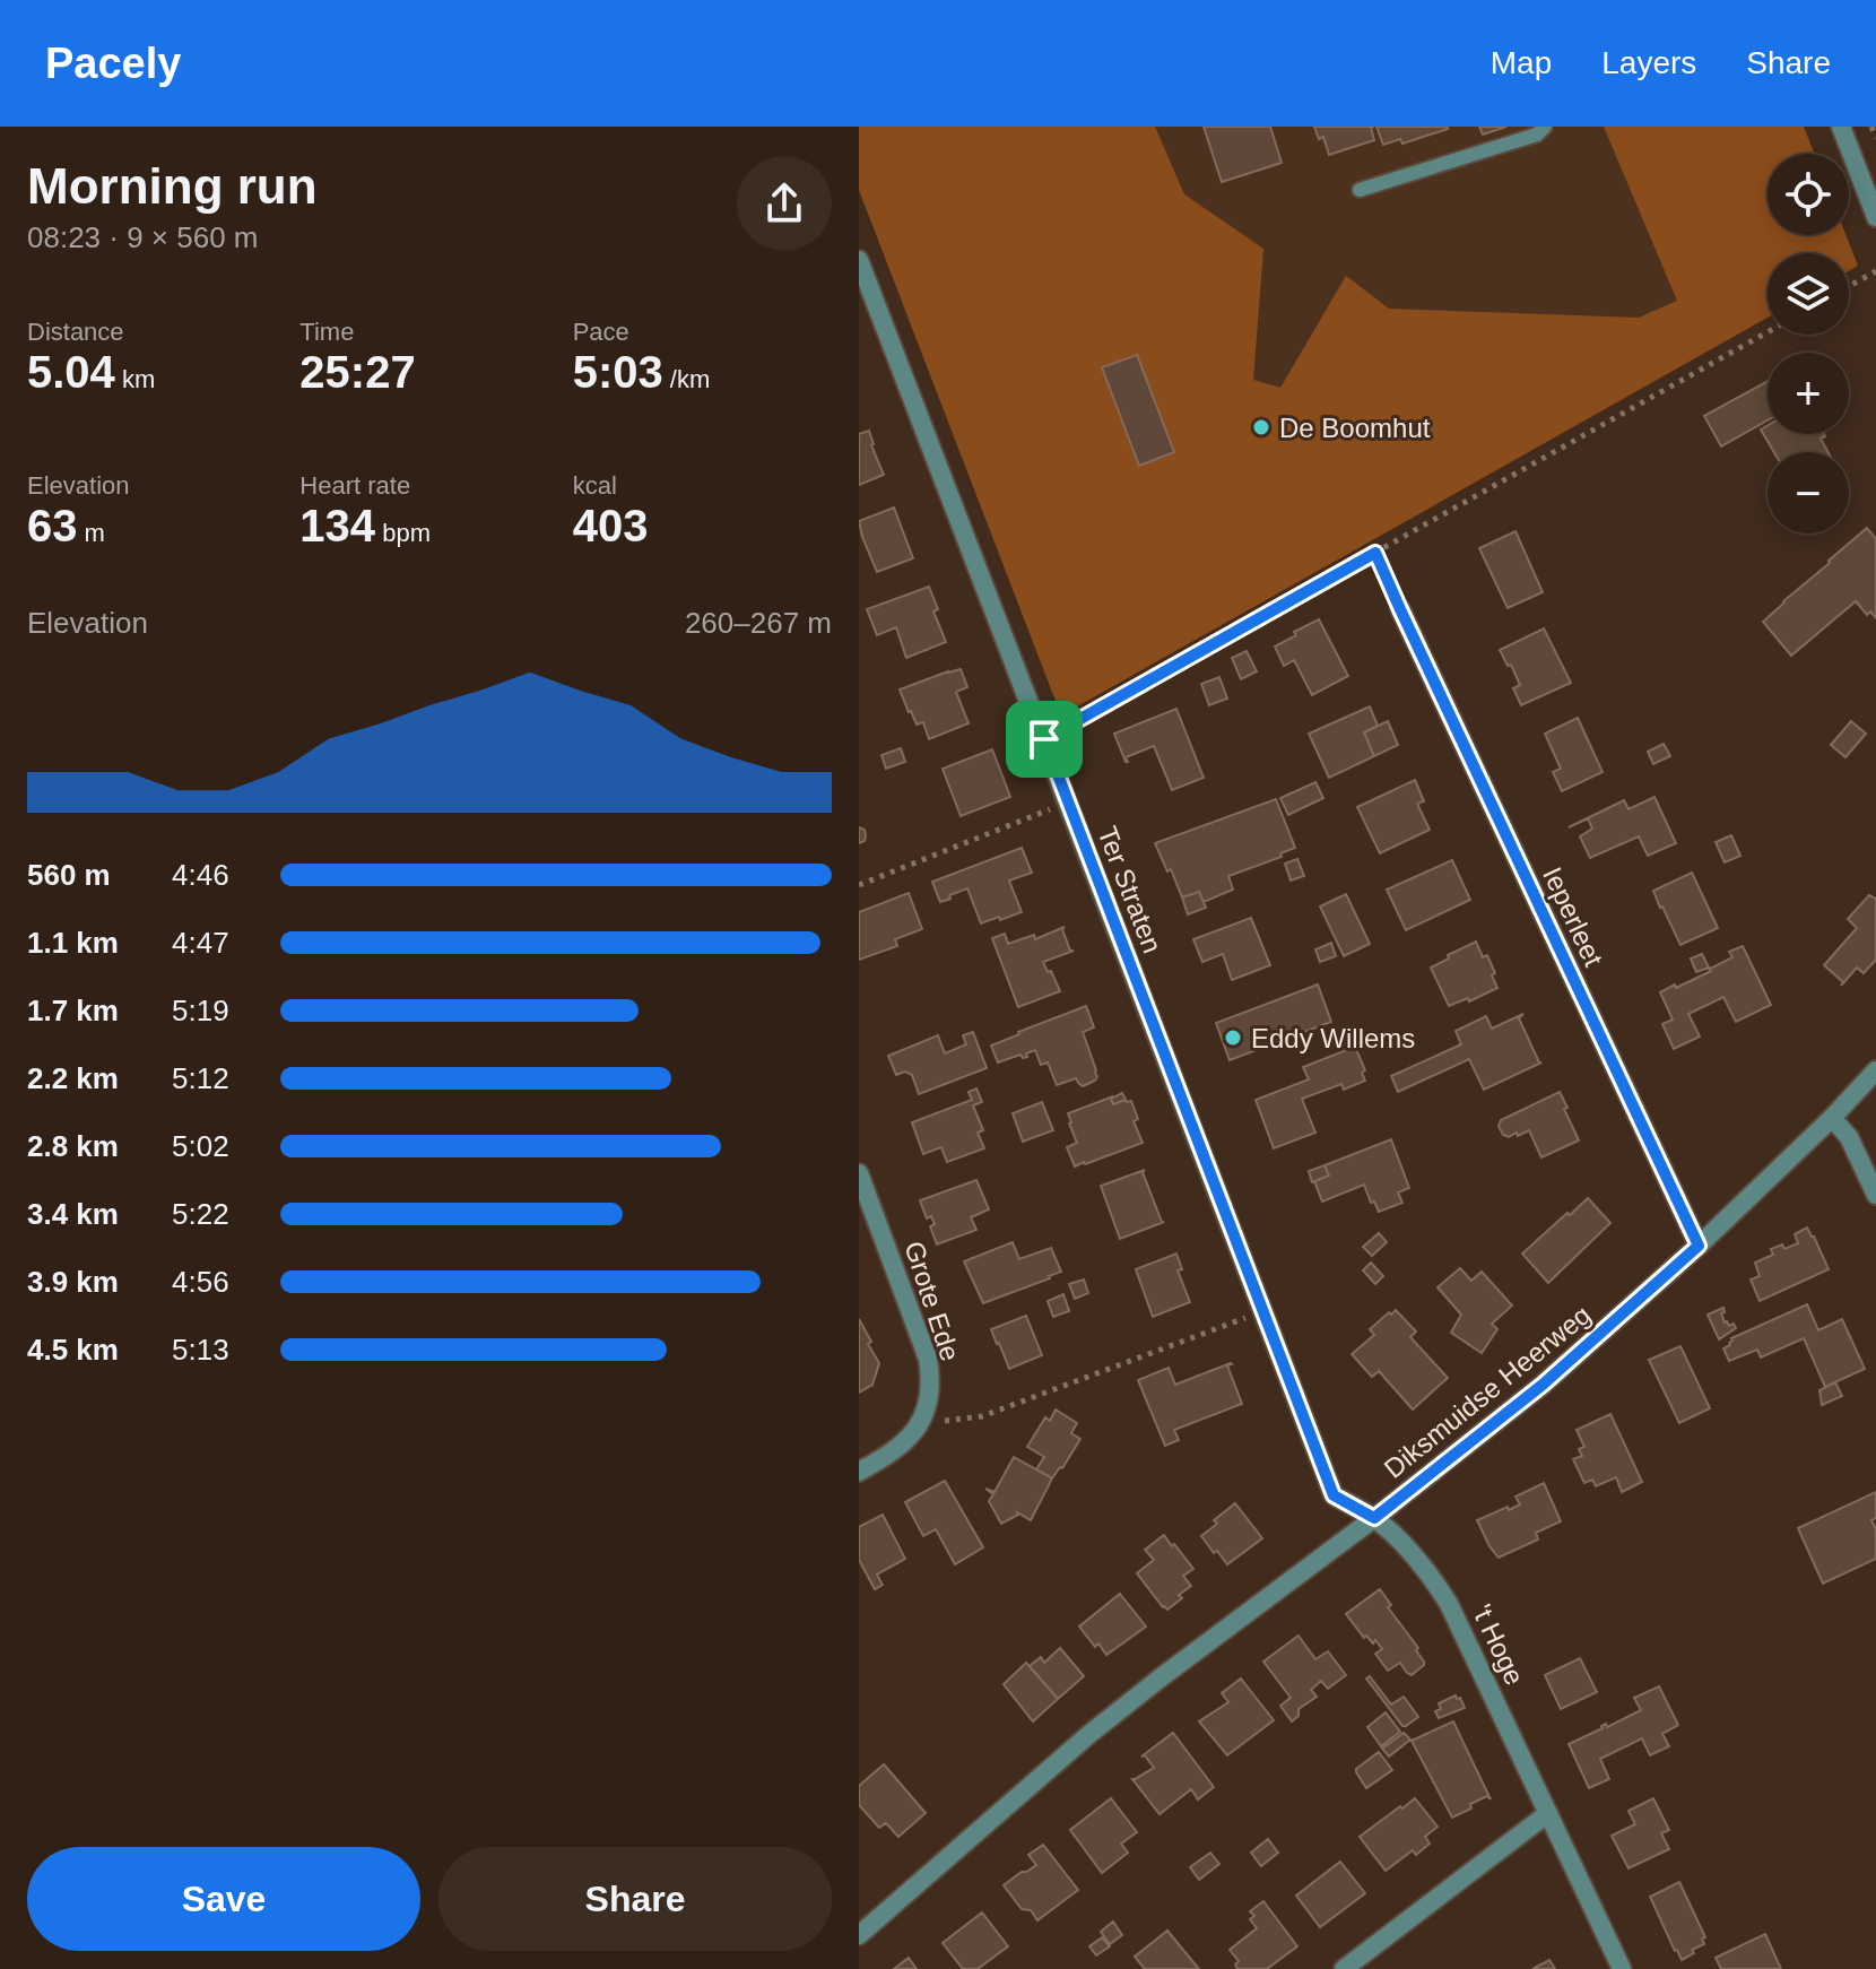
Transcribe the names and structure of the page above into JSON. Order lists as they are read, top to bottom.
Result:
{
  "streets": {
    "street": [
      "Ter Straten",
      "Ieperleet",
      "Grote Ede",
      "Diksmuidse Heerweg",
      "'t Hoge"
    ]
  },
  "crossings": [
    ["Ter Straten", "Diksmuidse Heerweg"],
    ["Ter Straten", "'t Hoge"],
    ["Ieperleet", "Diksmuidse Heerweg"],
    ["Diksmuidse Heerweg", "'t Hoge"]
  ],
  "places": ["De Boomhut", "Eddy Willems"],
  "page": {
    "header": "Pacely",
    "nav": ["Map", "Layers", "Share"],
    "heading": ["Morning run", "08:23 · 9 × 560 m"],
    "map_buttons": ["+", "−"],
    "stats": [
      ["Distance", "5.04 km"],
      ["Time", "25:27"],
      ["Pace", "5:03 /km"],
      ["Elevation", "63 m"],
      ["Heart rate", "134 bpm"],
      ["kcal", "403"]
    ],
    "chart": ["Elevation", "260–267 m"],
    "list": [
      {
        "name": "560 m",
        "note": "4:46"
      },
      {
        "name": "1.1 km",
        "note": "4:47"
      },
      {
        "name": "1.7 km",
        "note": "5:19"
      },
      {
        "name": "2.2 km",
        "note": "5:12"
      },
      {
        "name": "2.8 km",
        "note": "5:02"
      },
      {
        "name": "3.4 km",
        "note": "5:22"
      },
      {
        "name": "3.9 km",
        "note": "4:56"
      },
      {
        "name": "4.5 km",
        "note": "5:13"
      }
    ],
    "buttons": ["Save", "Share"]
  }
}
